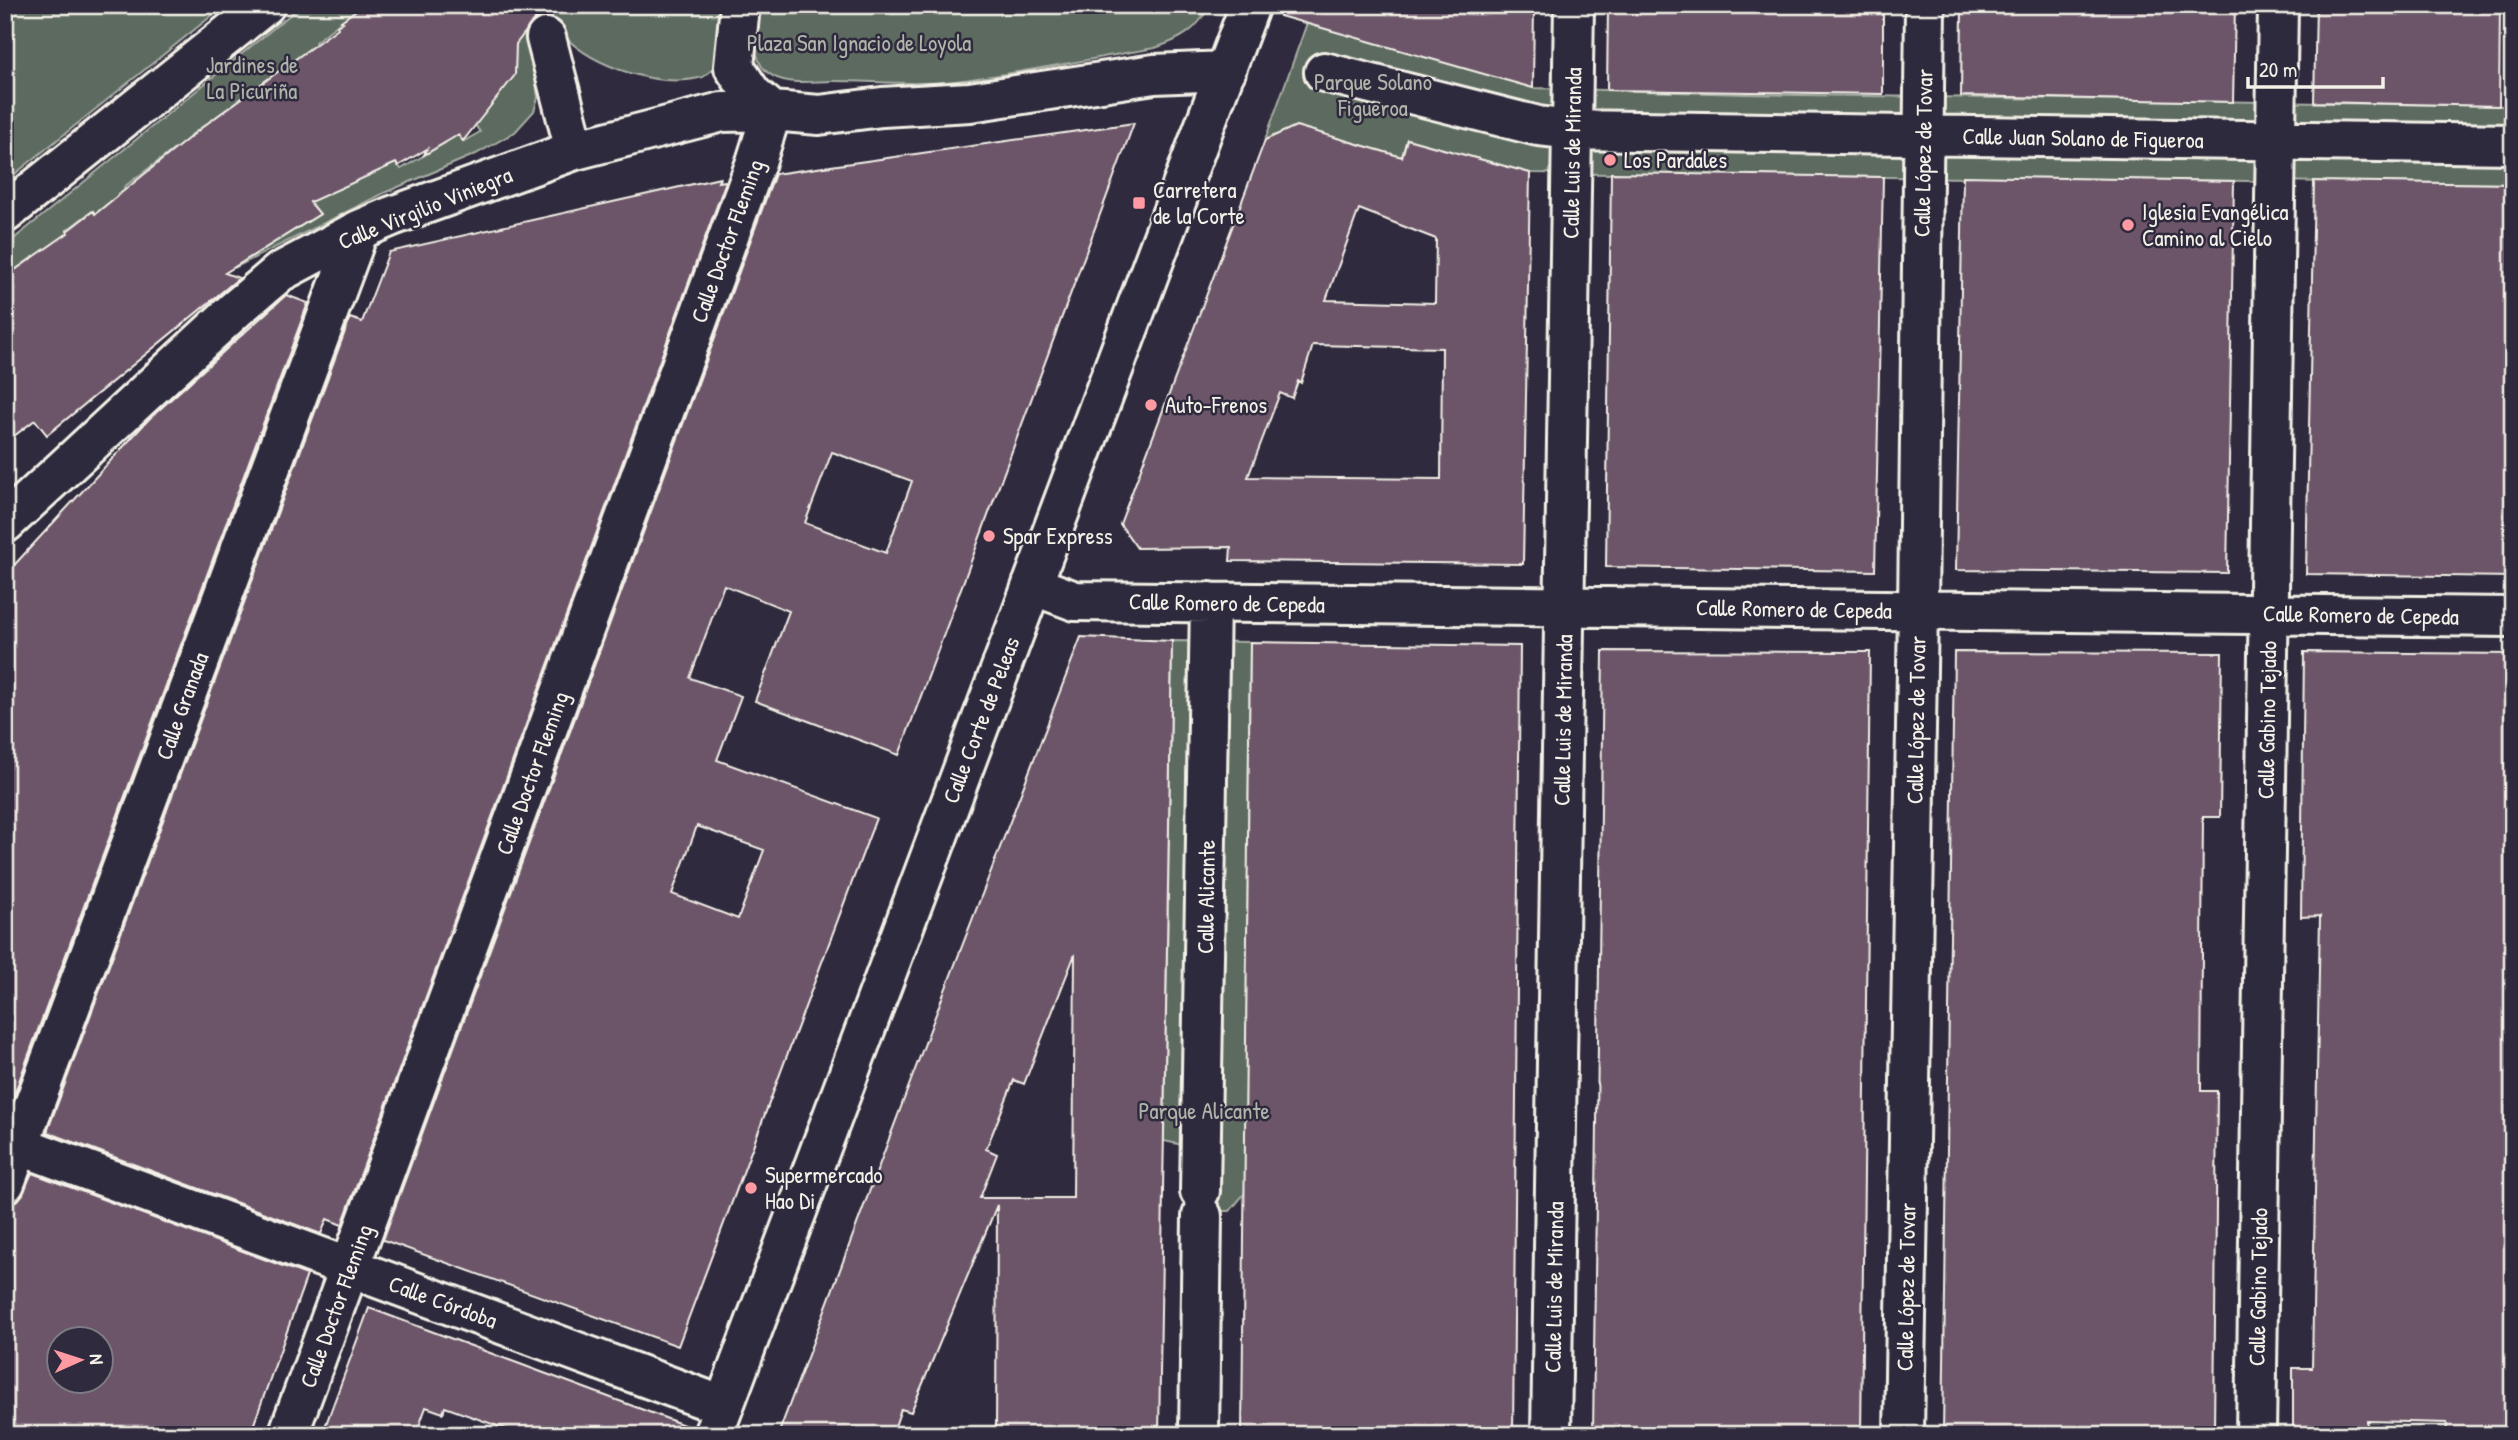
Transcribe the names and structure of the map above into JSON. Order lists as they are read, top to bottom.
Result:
{
  "streets": {
    "street": [
      "Calle Juan Solano de Figueroa",
      "Calle Luis de Miranda",
      "Calle López de Tovar",
      "Calle Virgilio Viniegra",
      "Calle Doctor Fleming",
      "Calle Romero de Cepeda",
      "Calle Granada",
      "Calle Corte de Peleas",
      "Calle Gabino Tejado",
      "Calle Alicante",
      "Calle Córdoba"
    ]
  },
  "crossings": [
    ["Calle Juan Solano de Figueroa", "Calle Luis de Miranda"],
    ["Calle Juan Solano de Figueroa", "Calle López de Tovar"],
    ["Calle Juan Solano de Figueroa", "Calle Gabino Tejado"],
    ["Calle Luis de Miranda", "Calle Romero de Cepeda"],
    ["Calle López de Tovar", "Calle Romero de Cepeda"],
    ["Calle Virgilio Viniegra", "Calle Doctor Fleming"],
    ["Calle Virgilio Viniegra", "Calle Granada"],
    ["Calle Doctor Fleming", "Calle Córdoba"],
    ["Calle Romero de Cepeda", "Calle Corte de Peleas"],
    ["Calle Romero de Cepeda", "Calle Gabino Tejado"],
    ["Calle Romero de Cepeda", "Calle Alicante"],
    ["Calle Granada", "Calle Córdoba"],
    ["Calle Corte de Peleas", "Calle Córdoba"]
  ],
  "parks": [
    "Plaza San Ignacio de Loyola",
    "Jardines de La Picuriña",
    "Parque Solano Figueroa",
    "Parque Alicante"
  ],
  "places": {
    "other": [
      "Los Pardales",
      "Iglesia Evangélica Camino al Cielo",
      "Auto-Frenos",
      "Spar Express",
      "Supermercado Hao Di"
    ],
    "transit": ["Carretera de la Corte"]
  },
  "scale_bar": "20 m",
  "north": "right"
}
